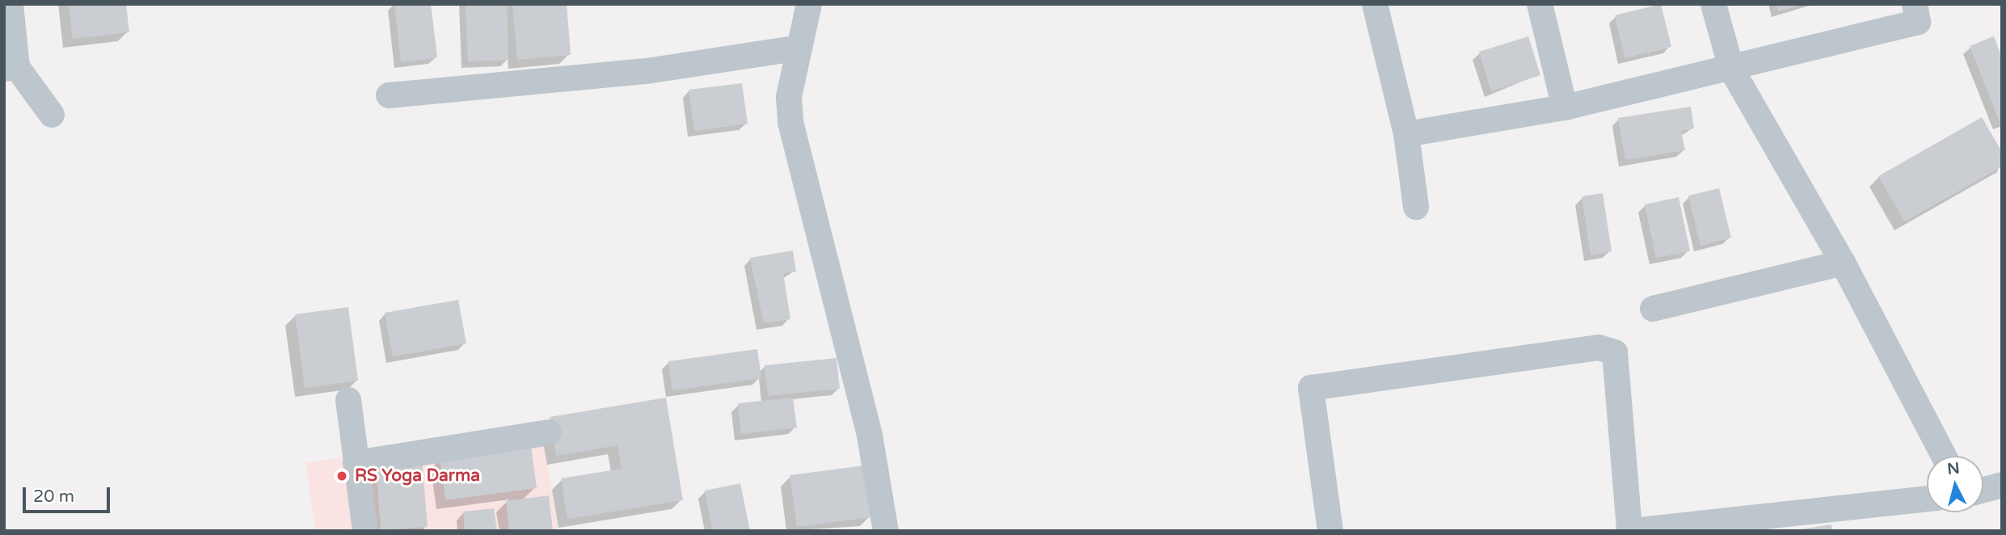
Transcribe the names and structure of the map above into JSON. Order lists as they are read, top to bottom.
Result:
{
  "places": ["RS Yoga Darma"],
  "scale_bar": "20 m",
  "north": "top"
}
